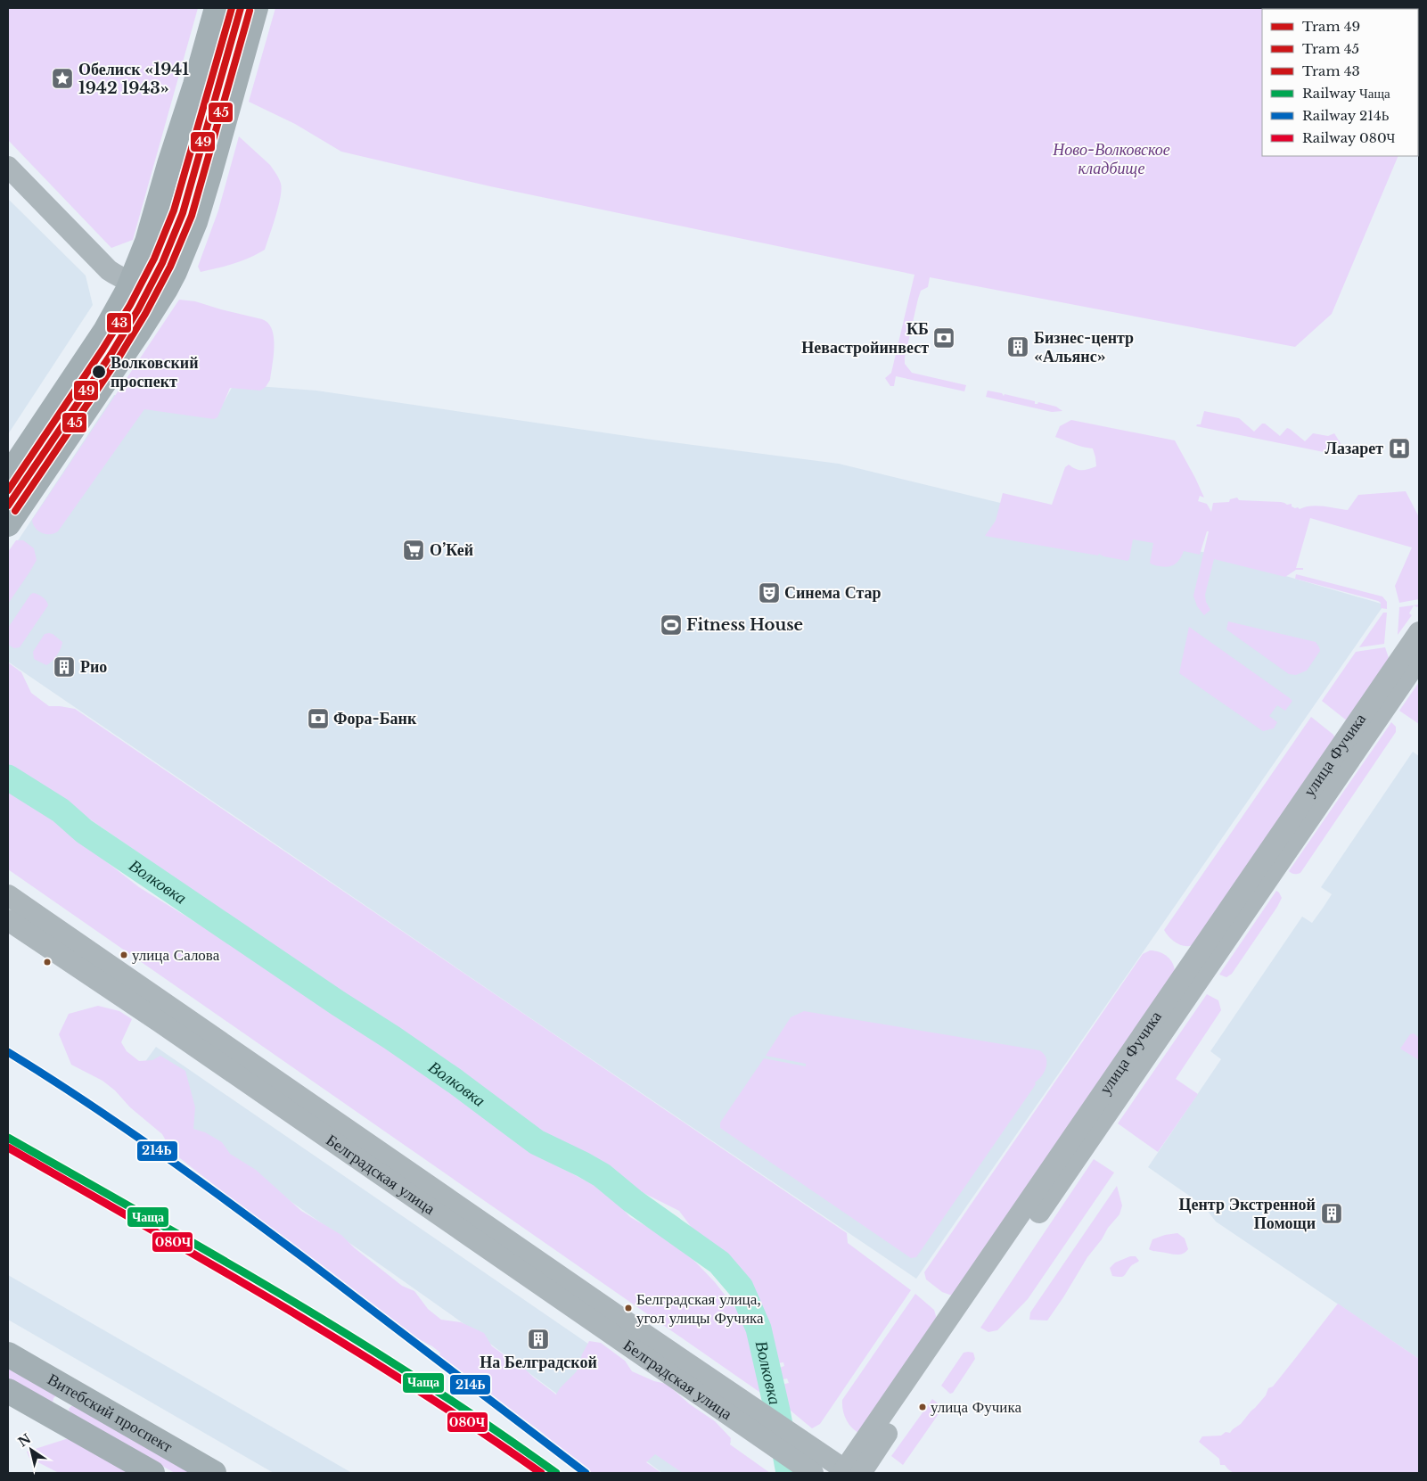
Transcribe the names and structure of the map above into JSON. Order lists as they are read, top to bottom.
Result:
{
  "streets": {
    "main road": ["Витебский проспект"],
    "street": ["улица Фучика", "Белградская улица"]
  },
  "crossings": [
    ["улица Фучика", "Белградская улица"]
  ],
  "water": ["Волковка"],
  "parks": ["Ново-Волковское кладбище"],
  "places": {
    "place": ["Обелиск «1941 1942 1943»"],
    "bank": ["КБ Невастройинвест", "Фора-Банк"],
    "building": [
      "Бизнес-центр «Альянс»",
      "Рио",
      "Центр Экстренной Помощи",
      "На Белградской"
    ],
    "other": [
      "Волковский проспект",
      "улица Салова",
      "Белградская улица, угол улицы Фучика",
      "улица Фучика"
    ],
    "hospital": ["Лазарет"],
    "supermarket": ["О’Кей"],
    "theatre": ["Синема Стар"],
    "sports": ["Fitness House"]
  },
  "lines": [
    "tram line 49",
    "tram line 43",
    "tram line 45",
    "rail line 214Ь",
    "rail line Чаща",
    "rail line 080Ч"
  ],
  "legend": [
    "Tram 49",
    "Tram 45",
    "Tram 43",
    "Railway Чаща",
    "Railway 214Ь",
    "Railway 080Ч"
  ],
  "north": "top left"
}
